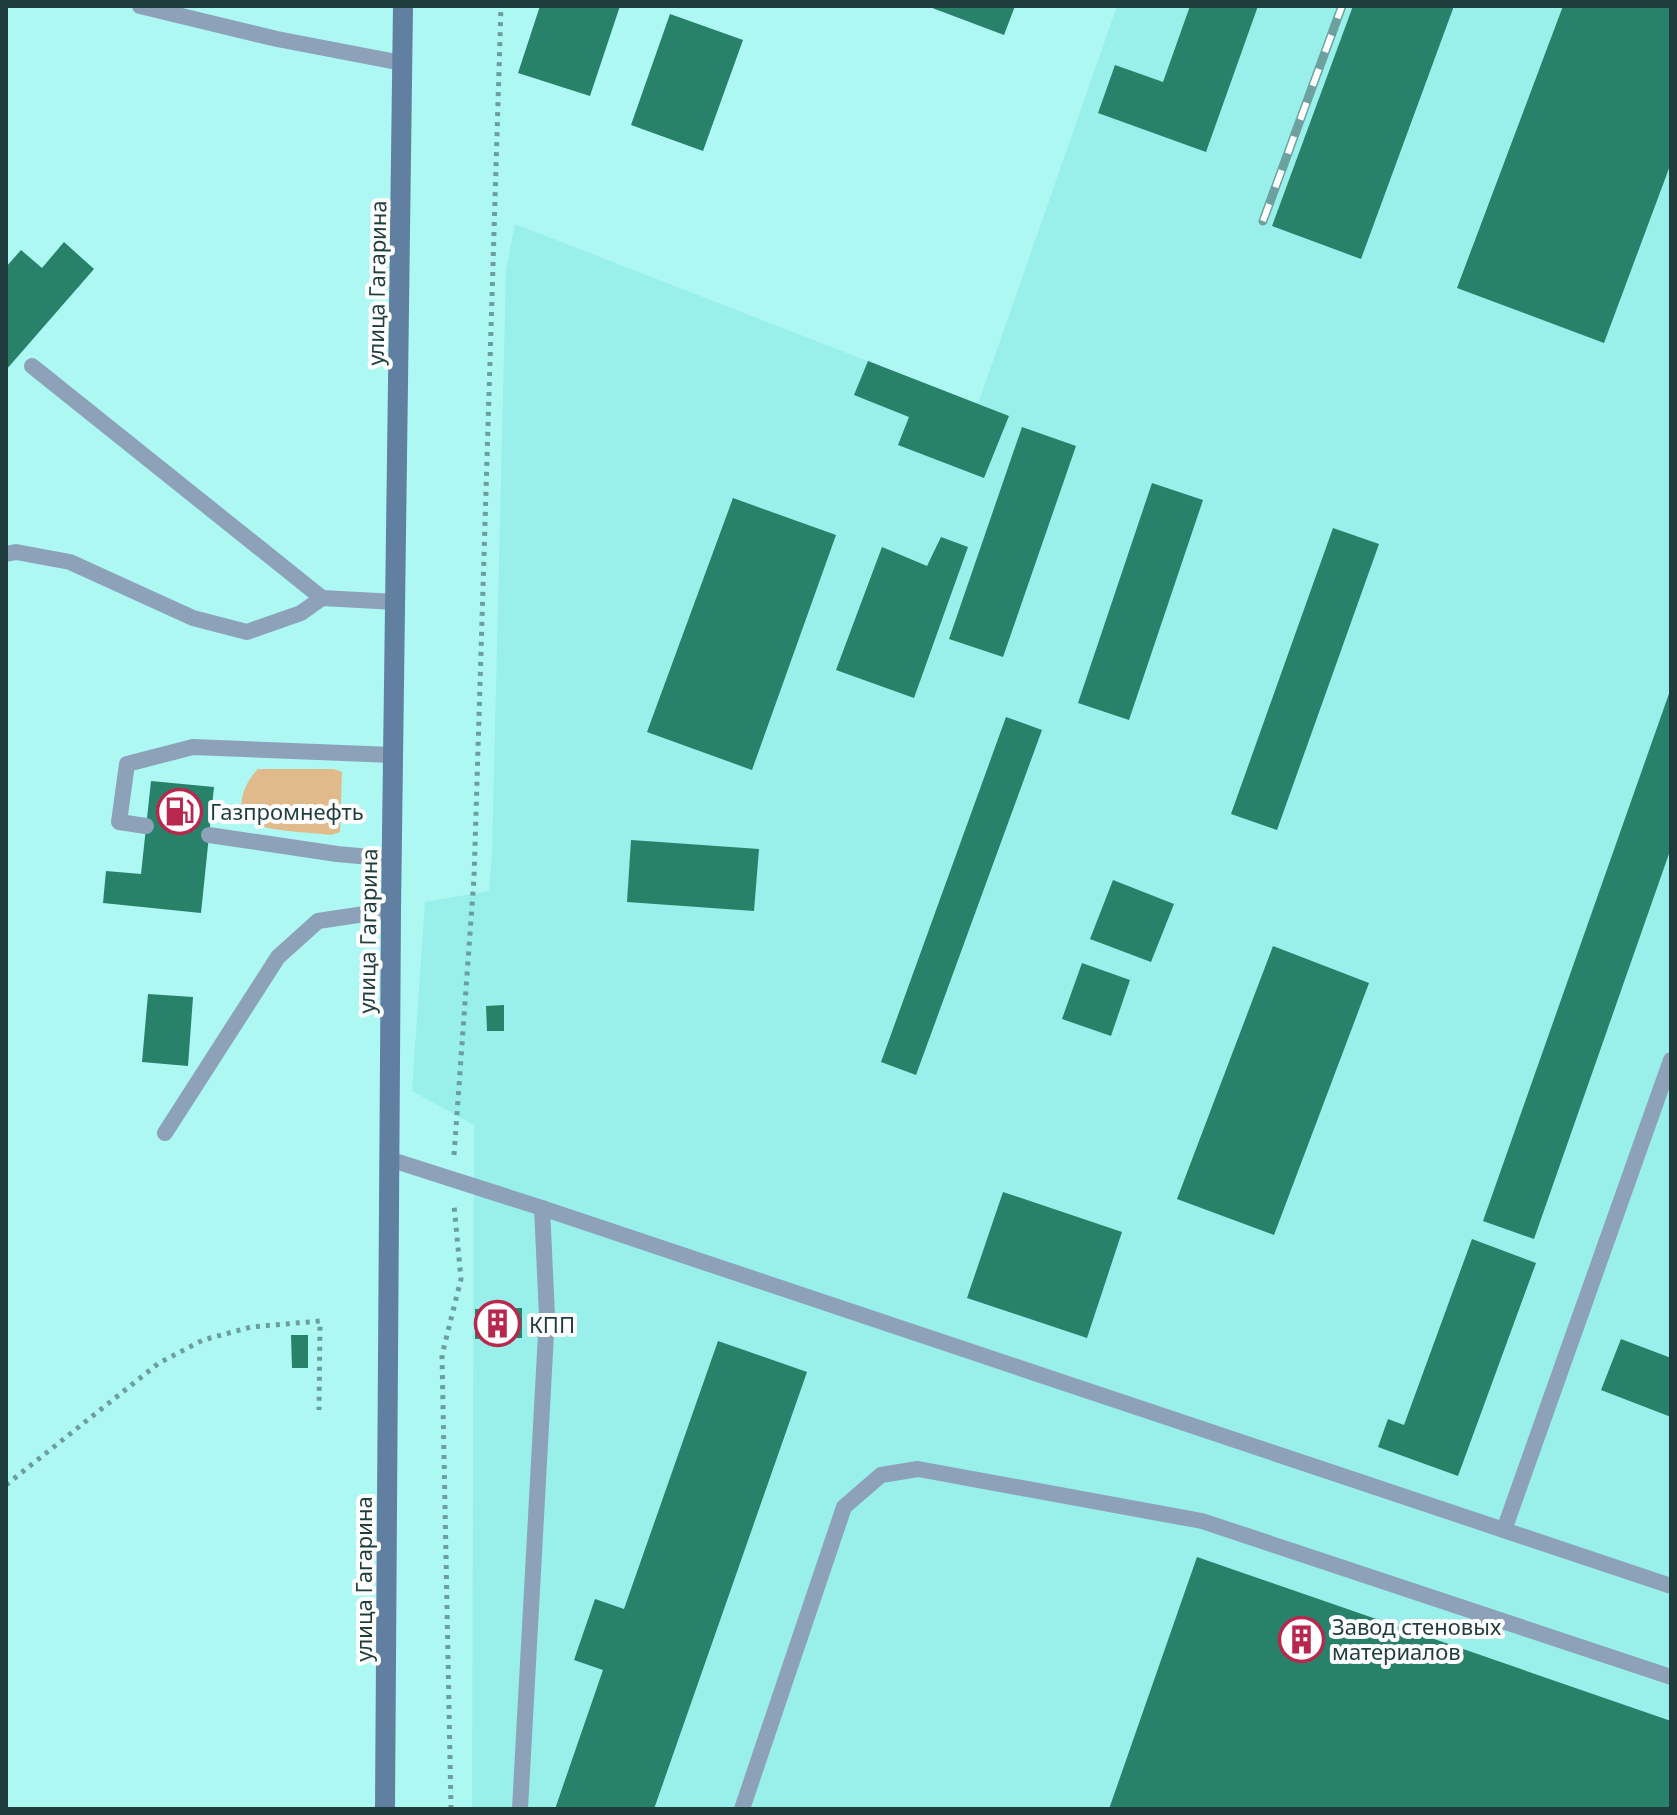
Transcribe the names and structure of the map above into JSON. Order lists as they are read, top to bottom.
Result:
{
  "streets": {
    "main road": ["улица Гагарина"]
  },
  "places": {
    "fuel station": ["Газпромнефть"],
    "building": ["КПП", "Завод стеновых материалов"]
  }
}
